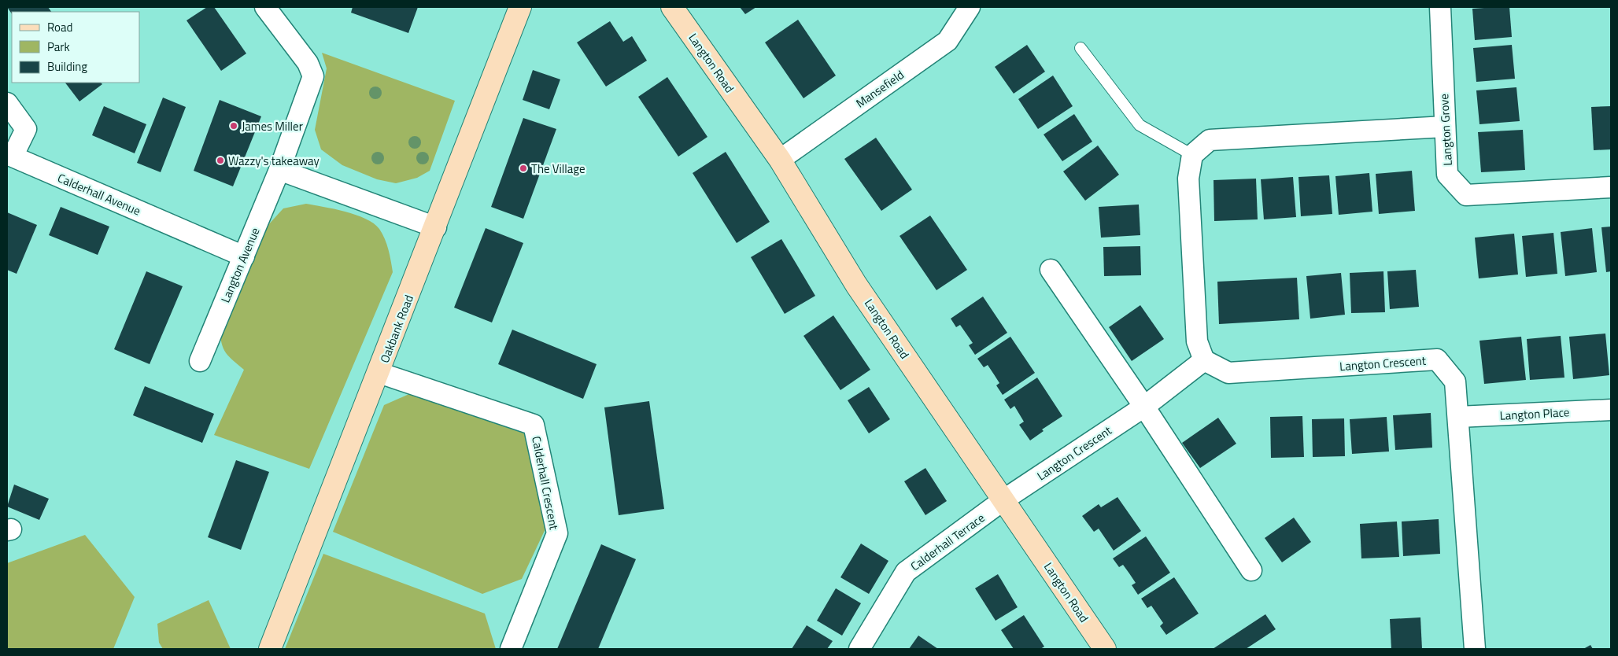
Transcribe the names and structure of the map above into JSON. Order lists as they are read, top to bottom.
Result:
{
  "streets": {
    "street": [
      "Langton Road",
      "Mansefield",
      "Langton Grove",
      "Calderhall Avenue",
      "Langton Avenue",
      "Oakbank Road",
      "Langton Crescent",
      "Langton Place",
      "Calderhall Crescent",
      "Calderhall Terrace"
    ]
  },
  "crossings": [
    ["Langton Road", "Mansefield"],
    ["Langton Road", "Langton Crescent"],
    ["Langton Road", "Calderhall Terrace"],
    ["Calderhall Avenue", "Langton Avenue"],
    ["Oakbank Road", "Calderhall Crescent"],
    ["Langton Crescent", "Langton Place"],
    ["Langton Crescent", "Calderhall Terrace"]
  ],
  "places": ["James Miller", "Wazzy's takeaway", "The Village"],
  "legend": ["Road", "Park", "Building"]
}
